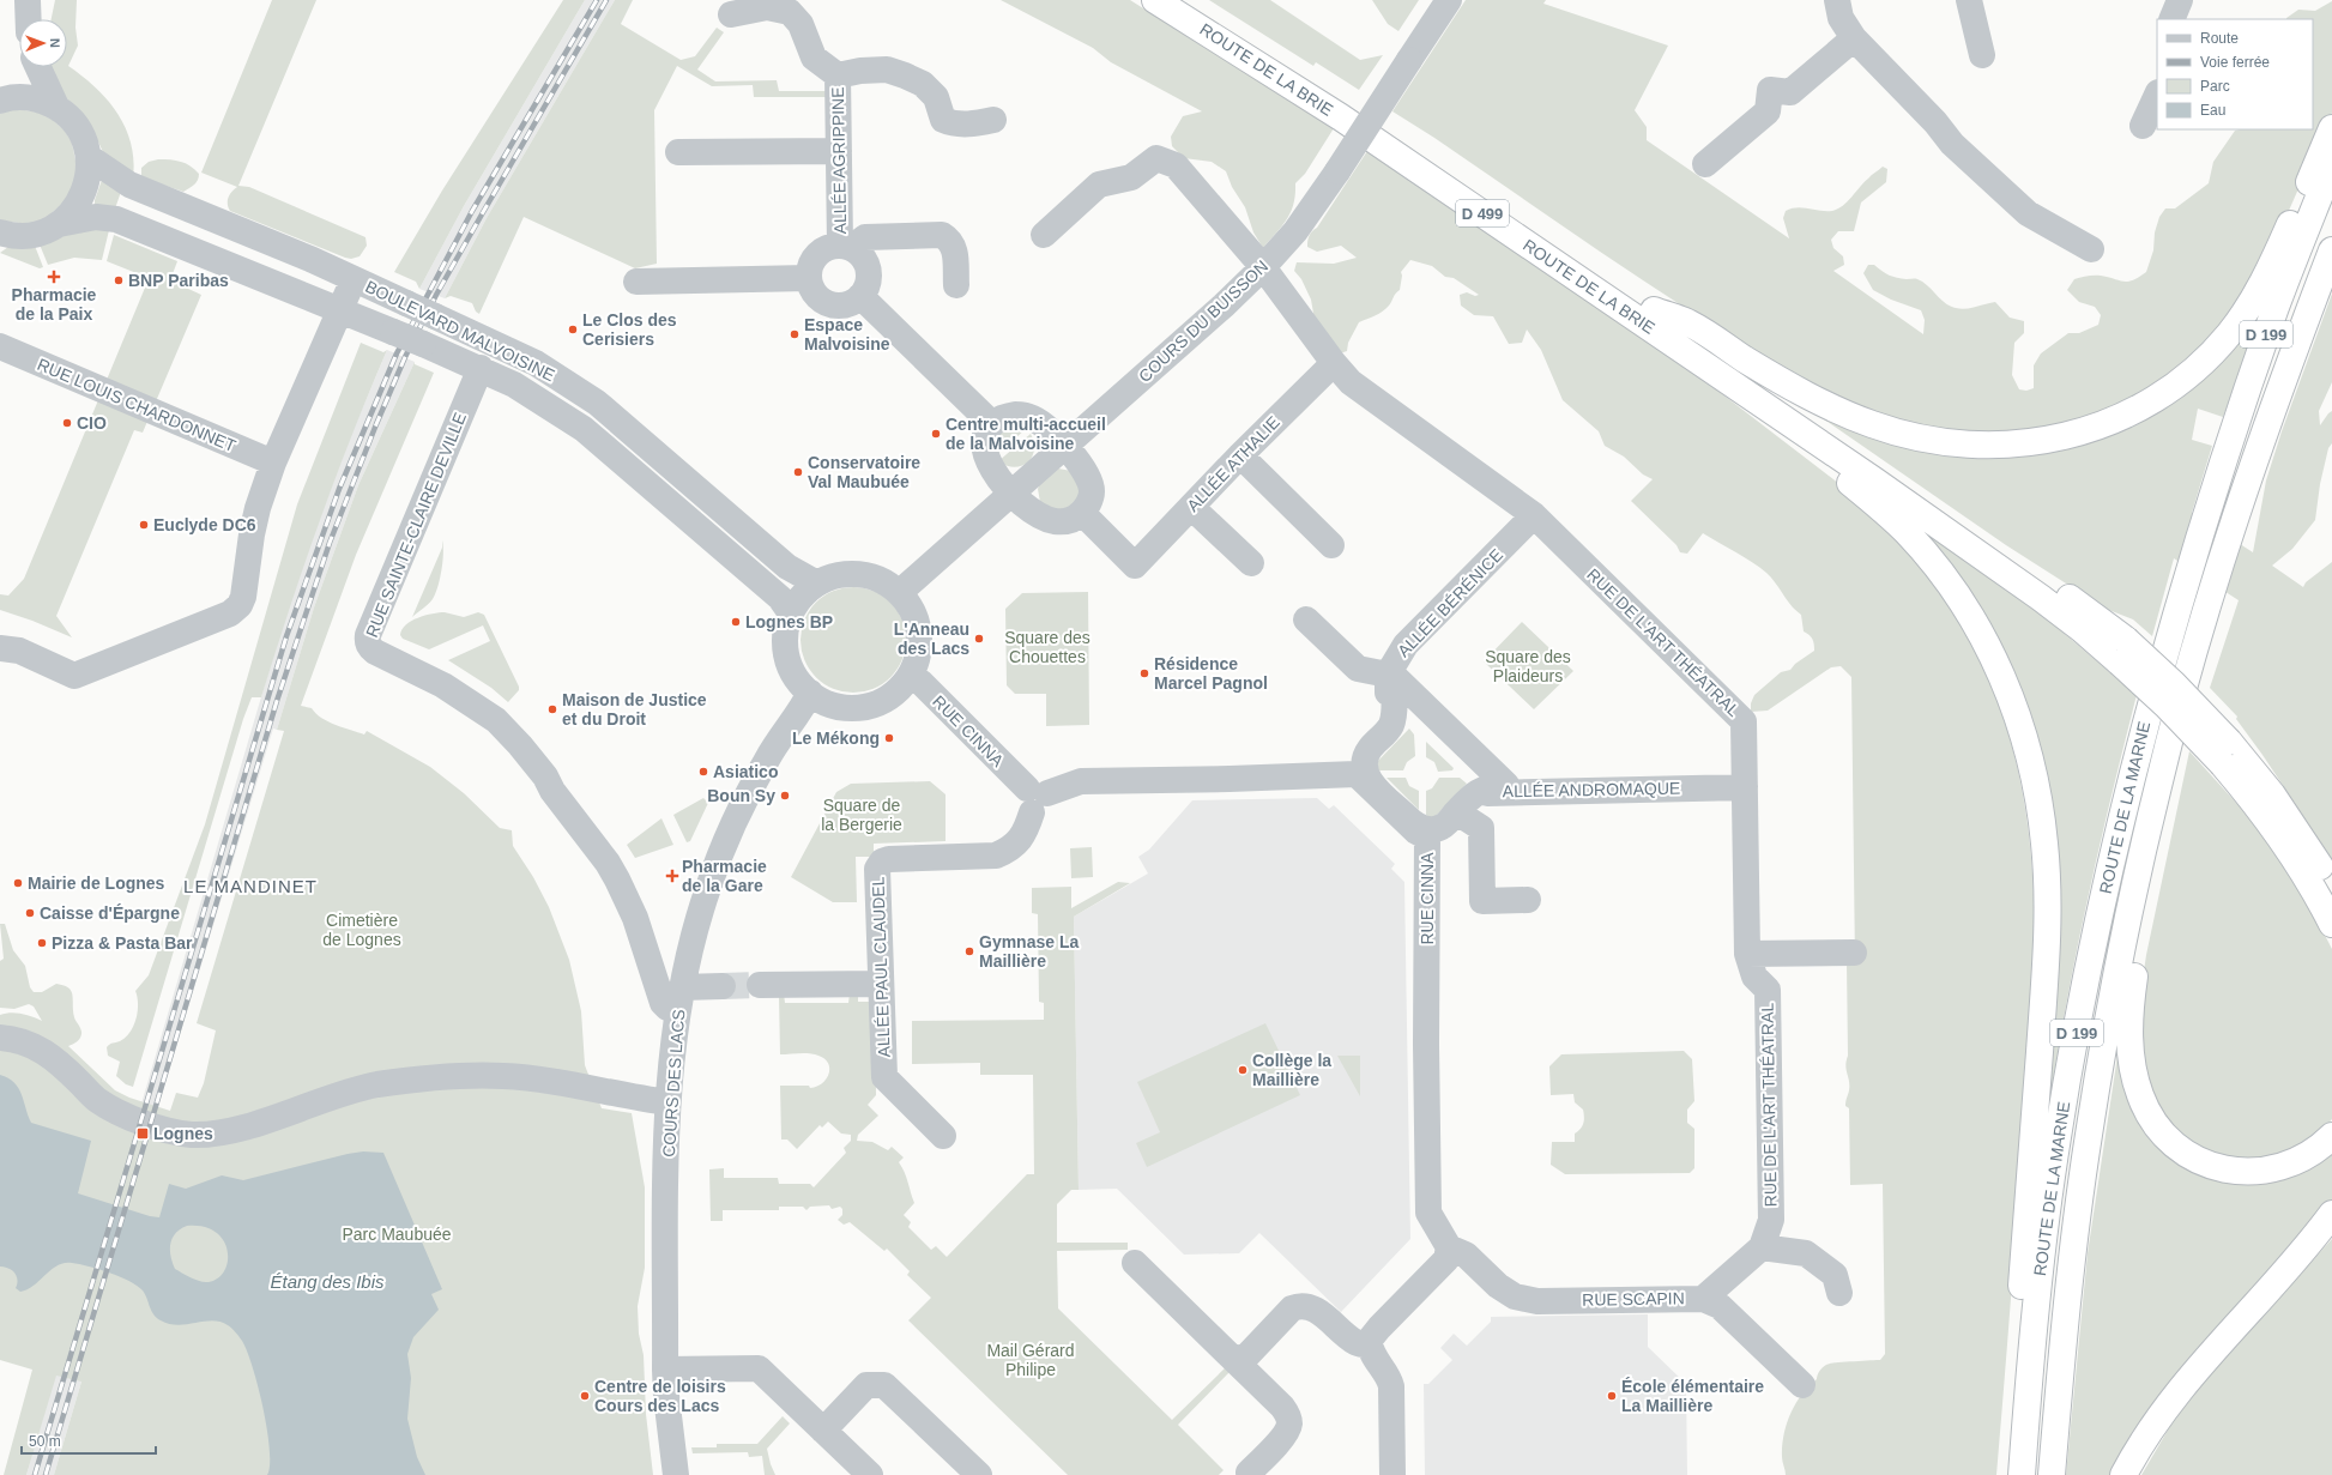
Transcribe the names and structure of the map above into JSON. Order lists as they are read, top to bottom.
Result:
{
  "streets": {
    "highway": [
      "ROUTE DE LA BRIE",
      "D 499",
      "D 199",
      "ROUTE DE LA MARNE"
    ],
    "street": [
      "ALLÉE AGRIPPINE",
      "COURS DU BUISSON",
      "BOULEVARD MALVOISINE",
      "RUE LOUIS CHARDONNET",
      "ALLÉE ATHALIE",
      "RUE SAINTE-CLAIRE DEVILLE",
      "ALLÉE BÉRÉNICE",
      "RUE DE L'ART THÉATRAL",
      "RUE CINNA",
      "ALLÉE ANDROMAQUE",
      "ALLÉE PAUL CLAUDEL",
      "COURS DES LACS",
      "RUE SCAPIN"
    ]
  },
  "crossings": [
    ["COURS DU BUISSON", "BOULEVARD MALVOISINE"],
    ["COURS DU BUISSON", "RUE DE L'ART THÉATRAL"],
    ["COURS DU BUISSON", "RUE CINNA"],
    ["COURS DU BUISSON", "COURS DES LACS"],
    ["BOULEVARD MALVOISINE", "RUE SAINTE-CLAIRE DEVILLE"],
    ["BOULEVARD MALVOISINE", "RUE CINNA"],
    ["BOULEVARD MALVOISINE", "COURS DES LACS"],
    ["ALLÉE ATHALIE", "RUE DE L'ART THÉATRAL"],
    ["RUE SAINTE-CLAIRE DEVILLE", "COURS DES LACS"],
    ["ALLÉE BÉRÉNICE", "RUE DE L'ART THÉATRAL"],
    ["ALLÉE BÉRÉNICE", "RUE CINNA"],
    ["RUE DE L'ART THÉATRAL", "ALLÉE ANDROMAQUE"],
    ["RUE DE L'ART THÉATRAL", "RUE SCAPIN"],
    ["RUE CINNA", "ALLÉE ANDROMAQUE"],
    ["RUE CINNA", "ALLÉE PAUL CLAUDEL"],
    ["RUE CINNA", "COURS DES LACS"],
    ["RUE CINNA", "RUE SCAPIN"]
  ],
  "districts": ["LE MANDINET"],
  "water": ["Étang des Ibis"],
  "parks": [
    "Square des Chouettes",
    "Square des Plaideurs",
    "Square de la Bergerie",
    "Cimetière de Lognes",
    "Parc Maubuée",
    "Mail Gérard Philipe"
  ],
  "places": {
    "health": ["Pharmacie de la Paix", "Pharmacie de la Gare"],
    "other": [
      "BNP Paribas",
      "Le Clos des Cerisiers",
      "Espace Malvoisine",
      "CIO",
      "Centre multi-accueil de la Malvoisine",
      "Conservatoire Val Maubuée",
      "Euclyde DC6",
      "Lognes BP",
      "L'Anneau des Lacs",
      "Résidence Marcel Pagnol",
      "Maison de Justice et du Droit",
      "Le Mékong",
      "Asiatico",
      "Boun Sy",
      "Mairie de Lognes",
      "Caisse d'Épargne",
      "Pizza & Pasta Bar",
      "Gymnase La Maillière",
      "Collège la Maillière",
      "Centre de loisirs Cours des Lacs",
      "École élémentaire La Maillière"
    ],
    "transit": ["Lognes"]
  },
  "legend": [
    "Route",
    "Voie ferrée",
    "Parc",
    "Eau"
  ],
  "scale_bar": "50 m",
  "north": "right"
}
